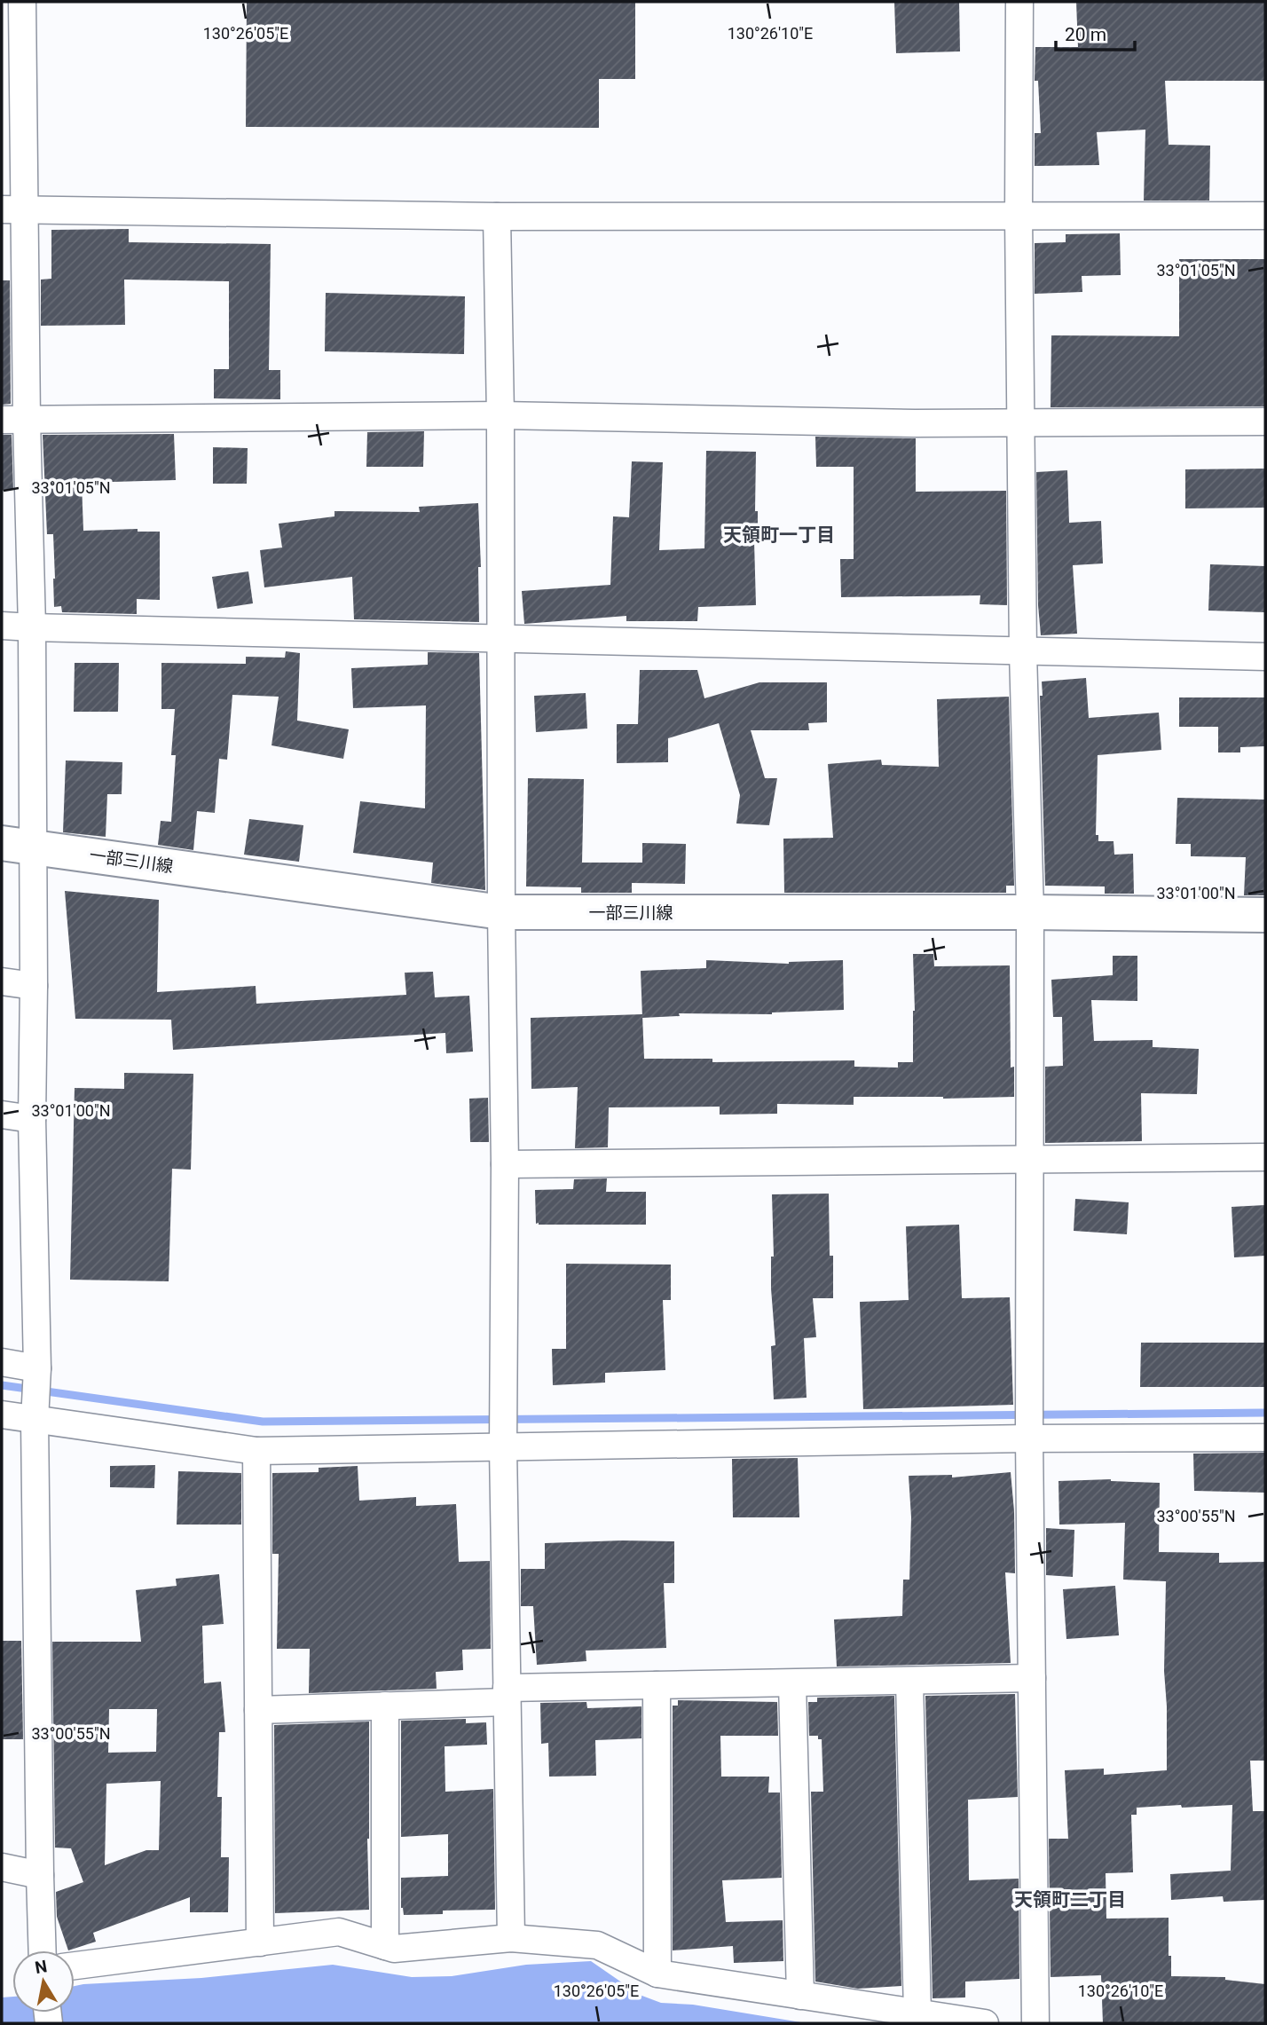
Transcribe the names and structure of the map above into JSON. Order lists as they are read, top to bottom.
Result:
{
  "streets": {
    "main road": ["一部三川線"]
  },
  "districts": ["天領町一丁目", "天領町二丁目"],
  "scale_bar": "20 m",
  "north": "top",
  "coordinates": [
    "130°26'05\"E",
    "130°26'10\"E",
    "33°01'05\"N",
    "33°01'00\"N",
    "33°00'55\"N"
  ]
}
